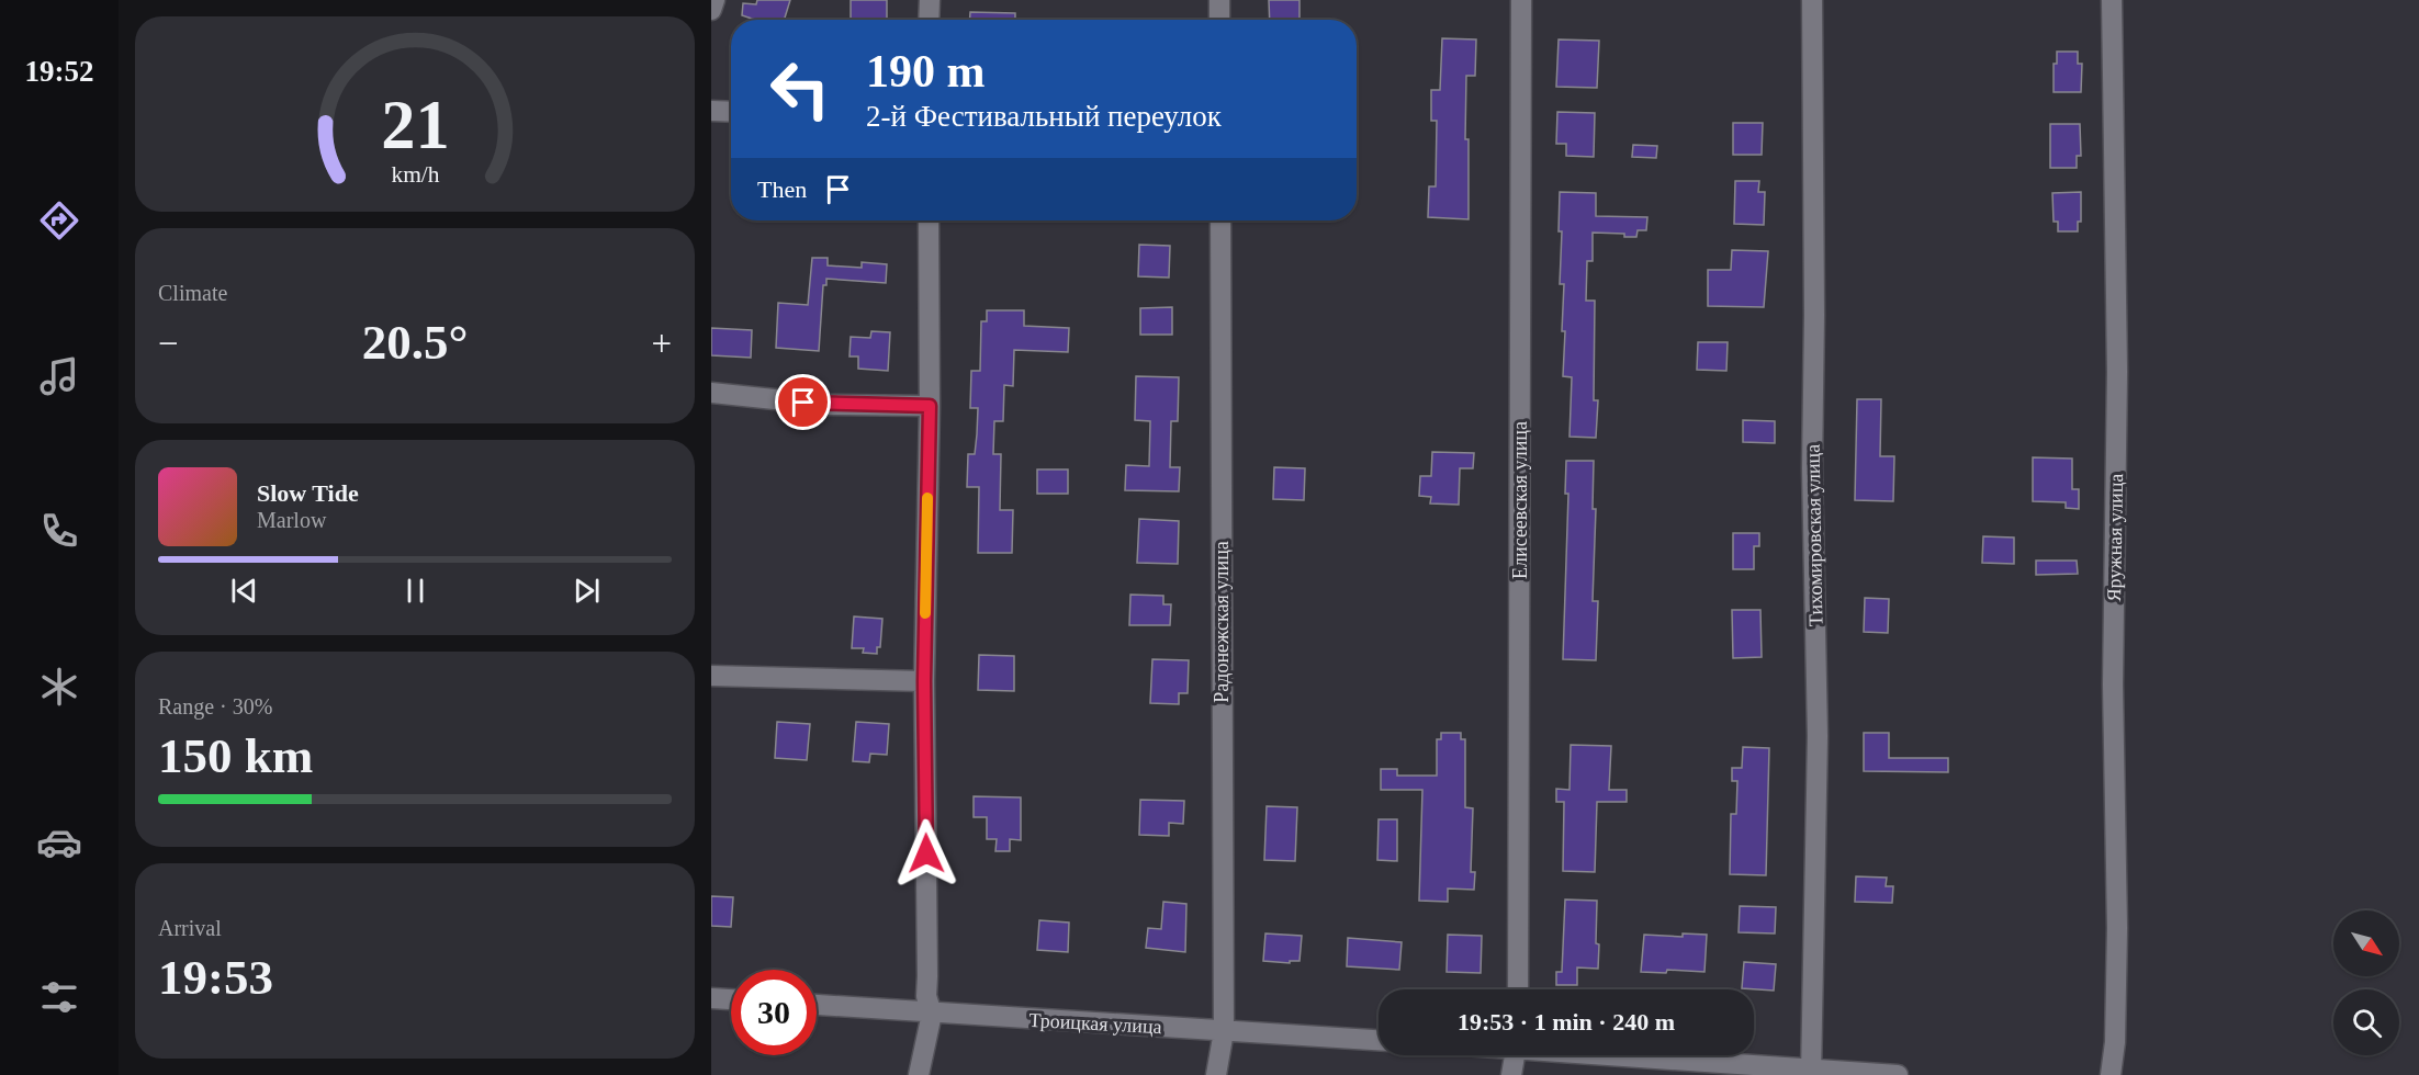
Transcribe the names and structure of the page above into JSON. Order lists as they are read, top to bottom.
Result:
{
  "streets": {
    "street": [
      "Елисеевская улица",
      "Тихомировская улица",
      "Яружная улица",
      "Радонежская улица",
      "Троицкая улица"
    ]
  },
  "crossings": [
    ["Радонежская улица", "Троицкая улица"]
  ],
  "north": "bottom right",
  "page": {
    "tabs": "19:52",
    "turn": ["190 m", "2-й Фестивальный переулок"],
    "then": "Then",
    "tile": [
      "Climate",
      ["Range · 30%", "150 km"],
      ["Arrival", "19:53"]
    ],
    "heat": ["−", "20.5°", "+"],
    "song": ["Slow Tide", "Marlow"],
    "limit": "30",
    "trip": "19:53 · 1 min · 240 m",
    "gauge": ["21", "km/h"]
  }
}
